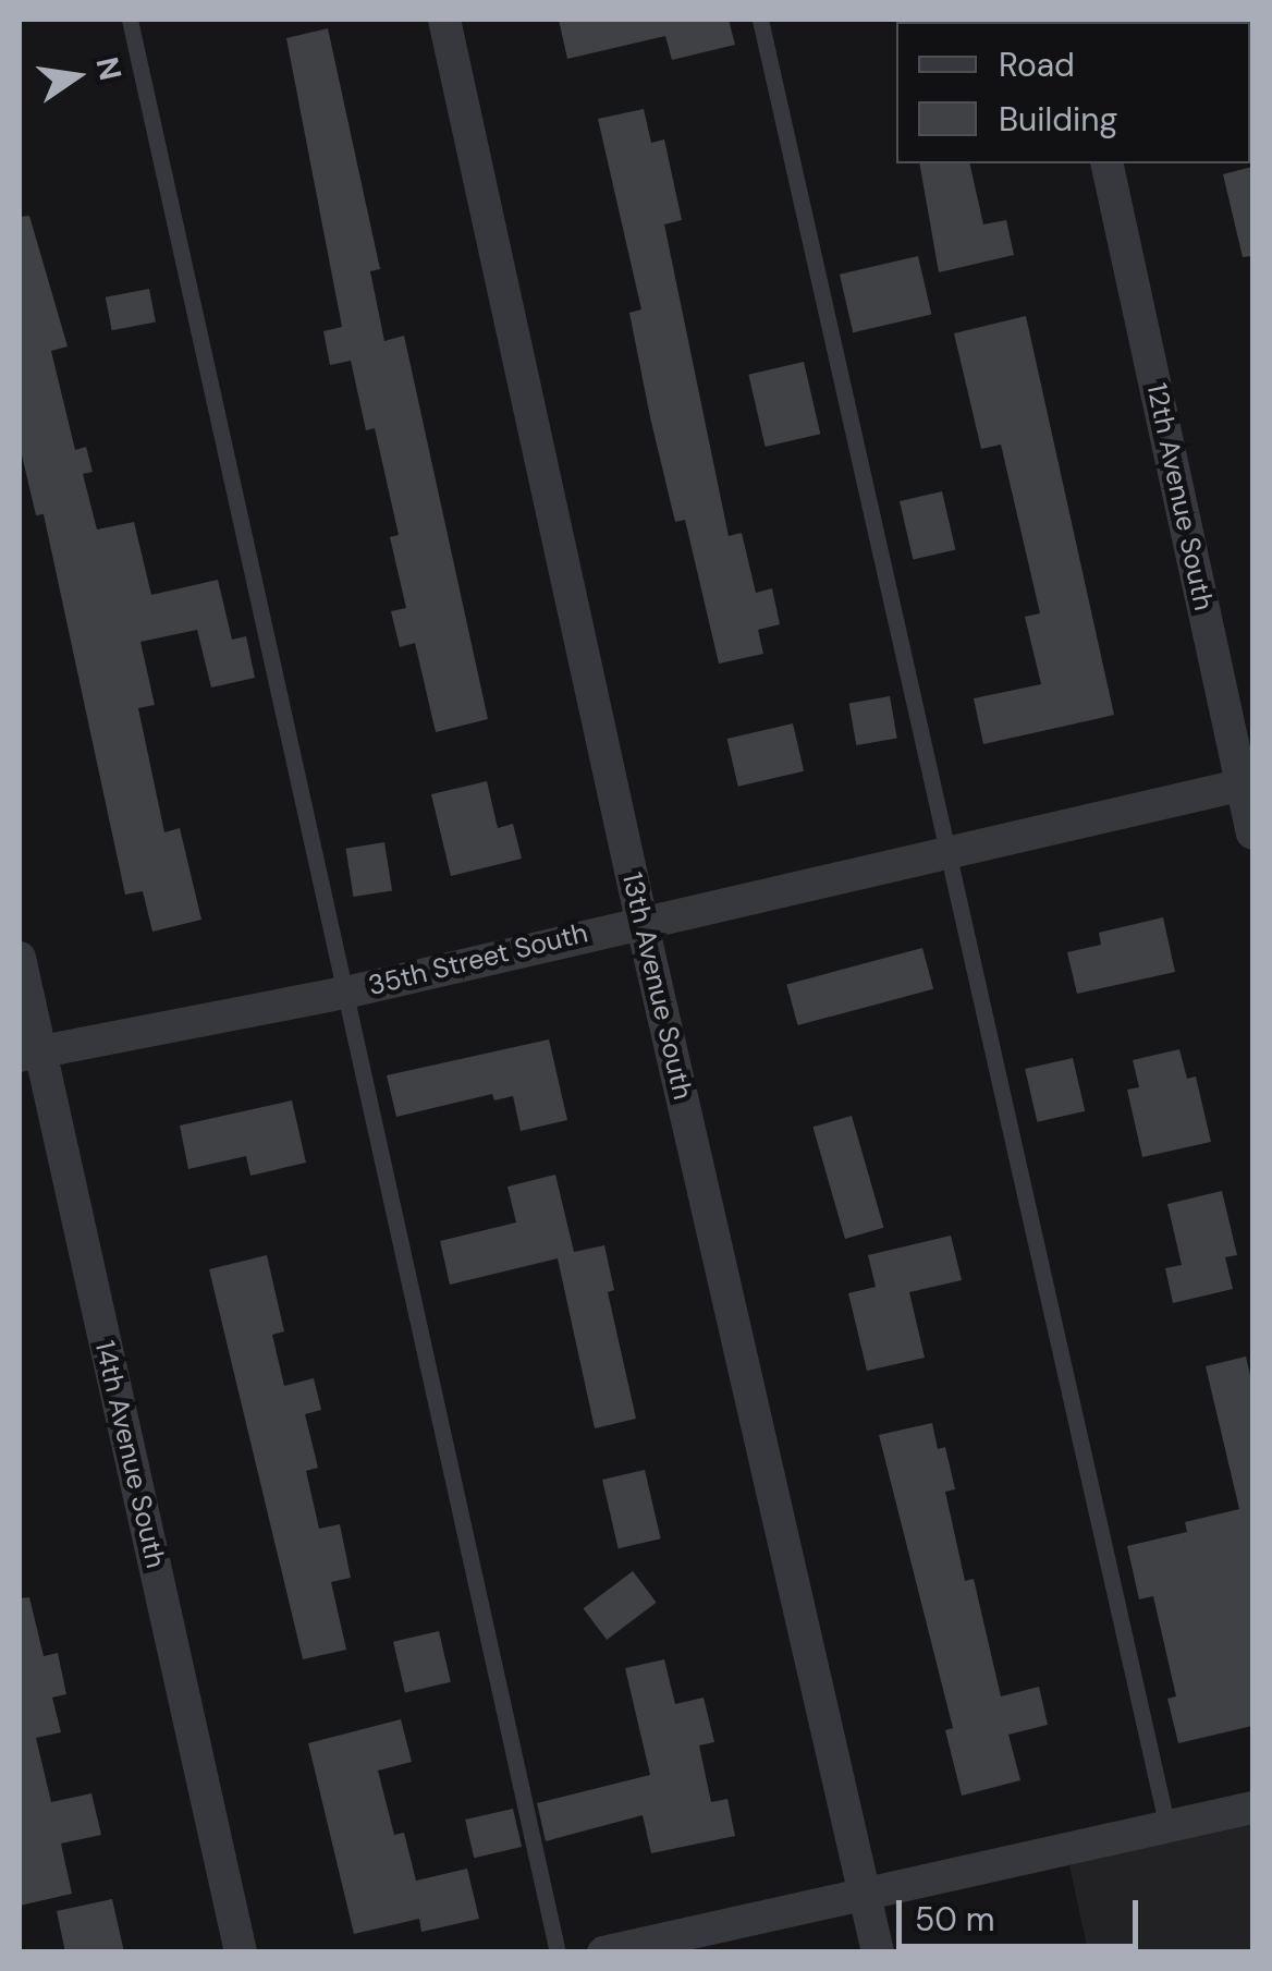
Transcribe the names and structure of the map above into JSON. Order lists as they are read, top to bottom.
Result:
{
  "streets": {
    "street": [
      "12th Avenue South",
      "35th Street South",
      "13th Avenue South",
      "14th Avenue South"
    ]
  },
  "crossings": [
    ["12th Avenue South", "35th Street South"],
    ["35th Street South", "13th Avenue South"],
    ["35th Street South", "14th Avenue South"]
  ],
  "legend": ["Road", "Building"],
  "scale_bar": "50 m",
  "north": "right"
}
